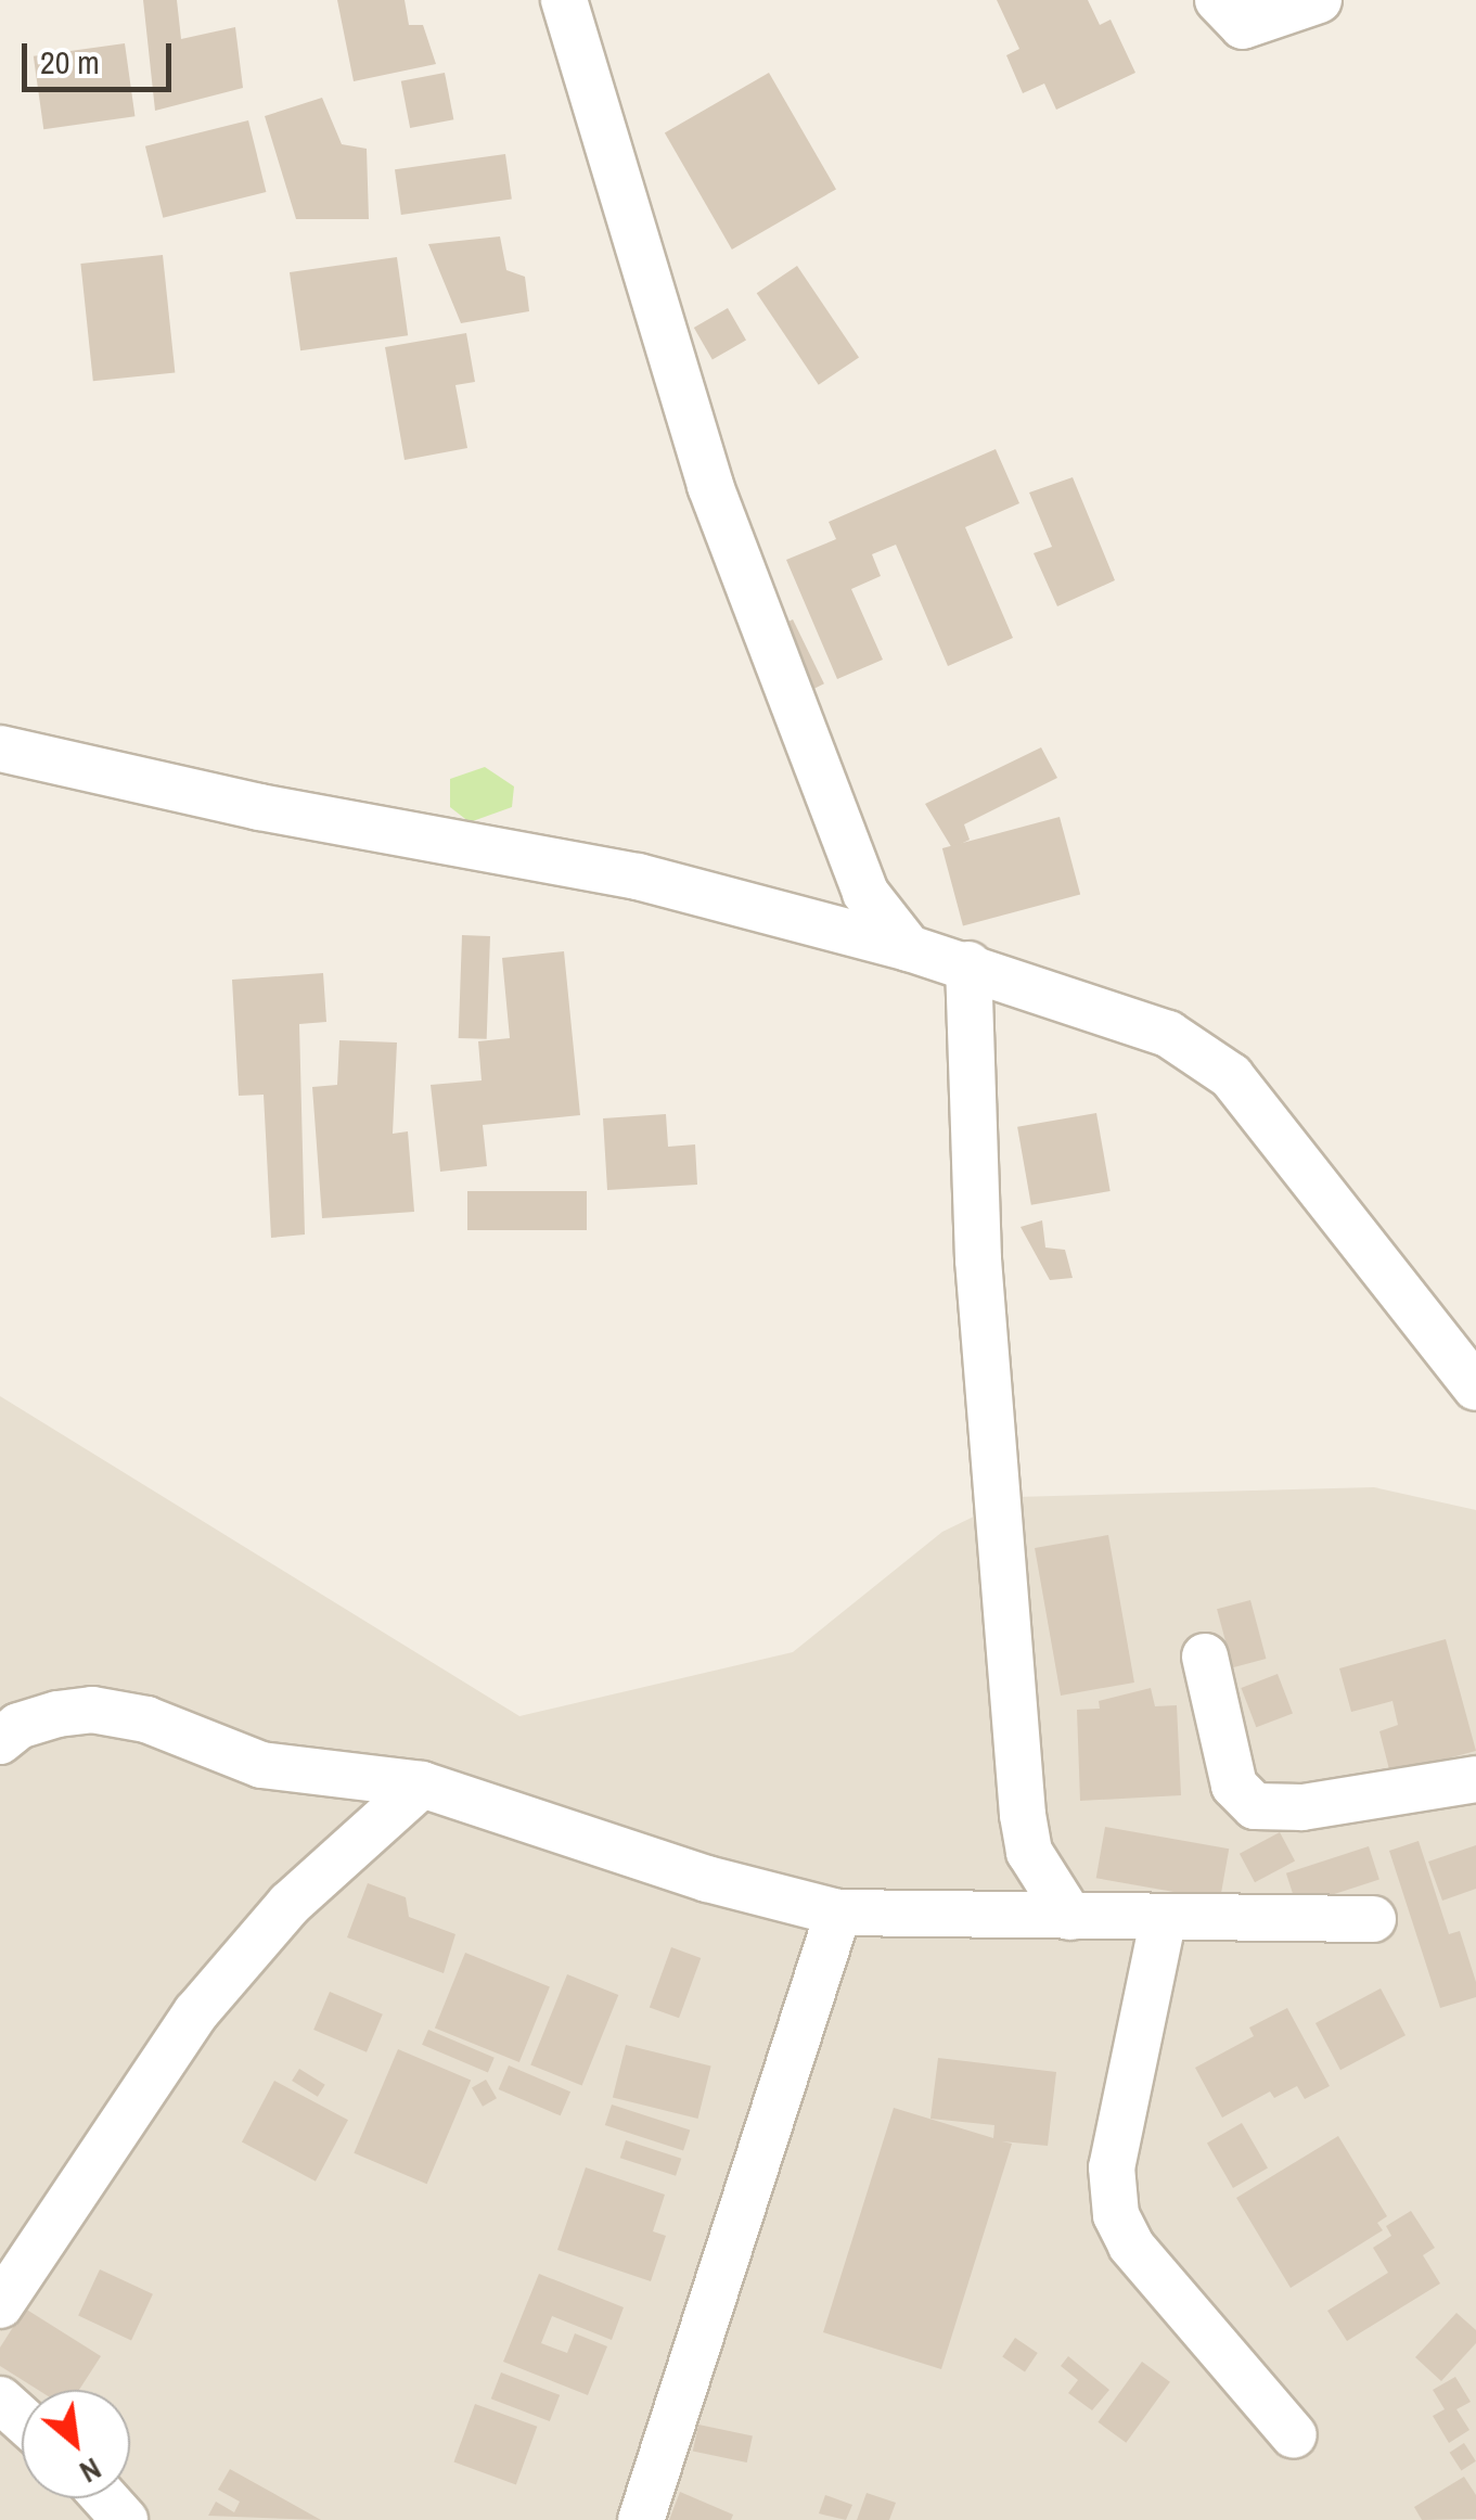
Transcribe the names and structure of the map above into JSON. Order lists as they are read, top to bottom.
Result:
{
  "scale_bar": "20 m",
  "north": "bottom right"
}
